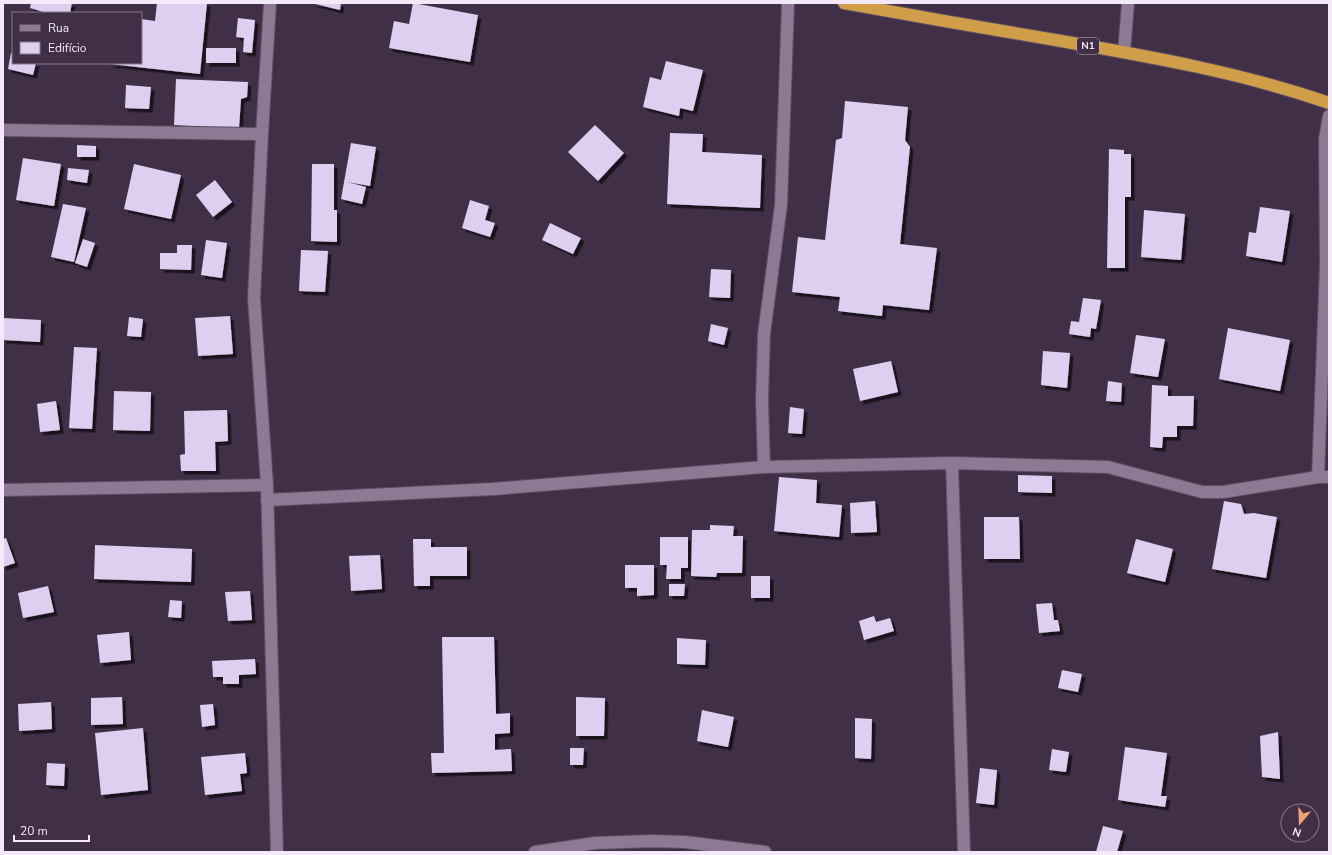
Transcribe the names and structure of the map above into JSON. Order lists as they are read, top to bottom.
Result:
{
  "streets": {
    "highway": ["N1"]
  },
  "legend": ["Rua", "Edifício"],
  "scale_bar": "20 m",
  "north": "bottom"
}
